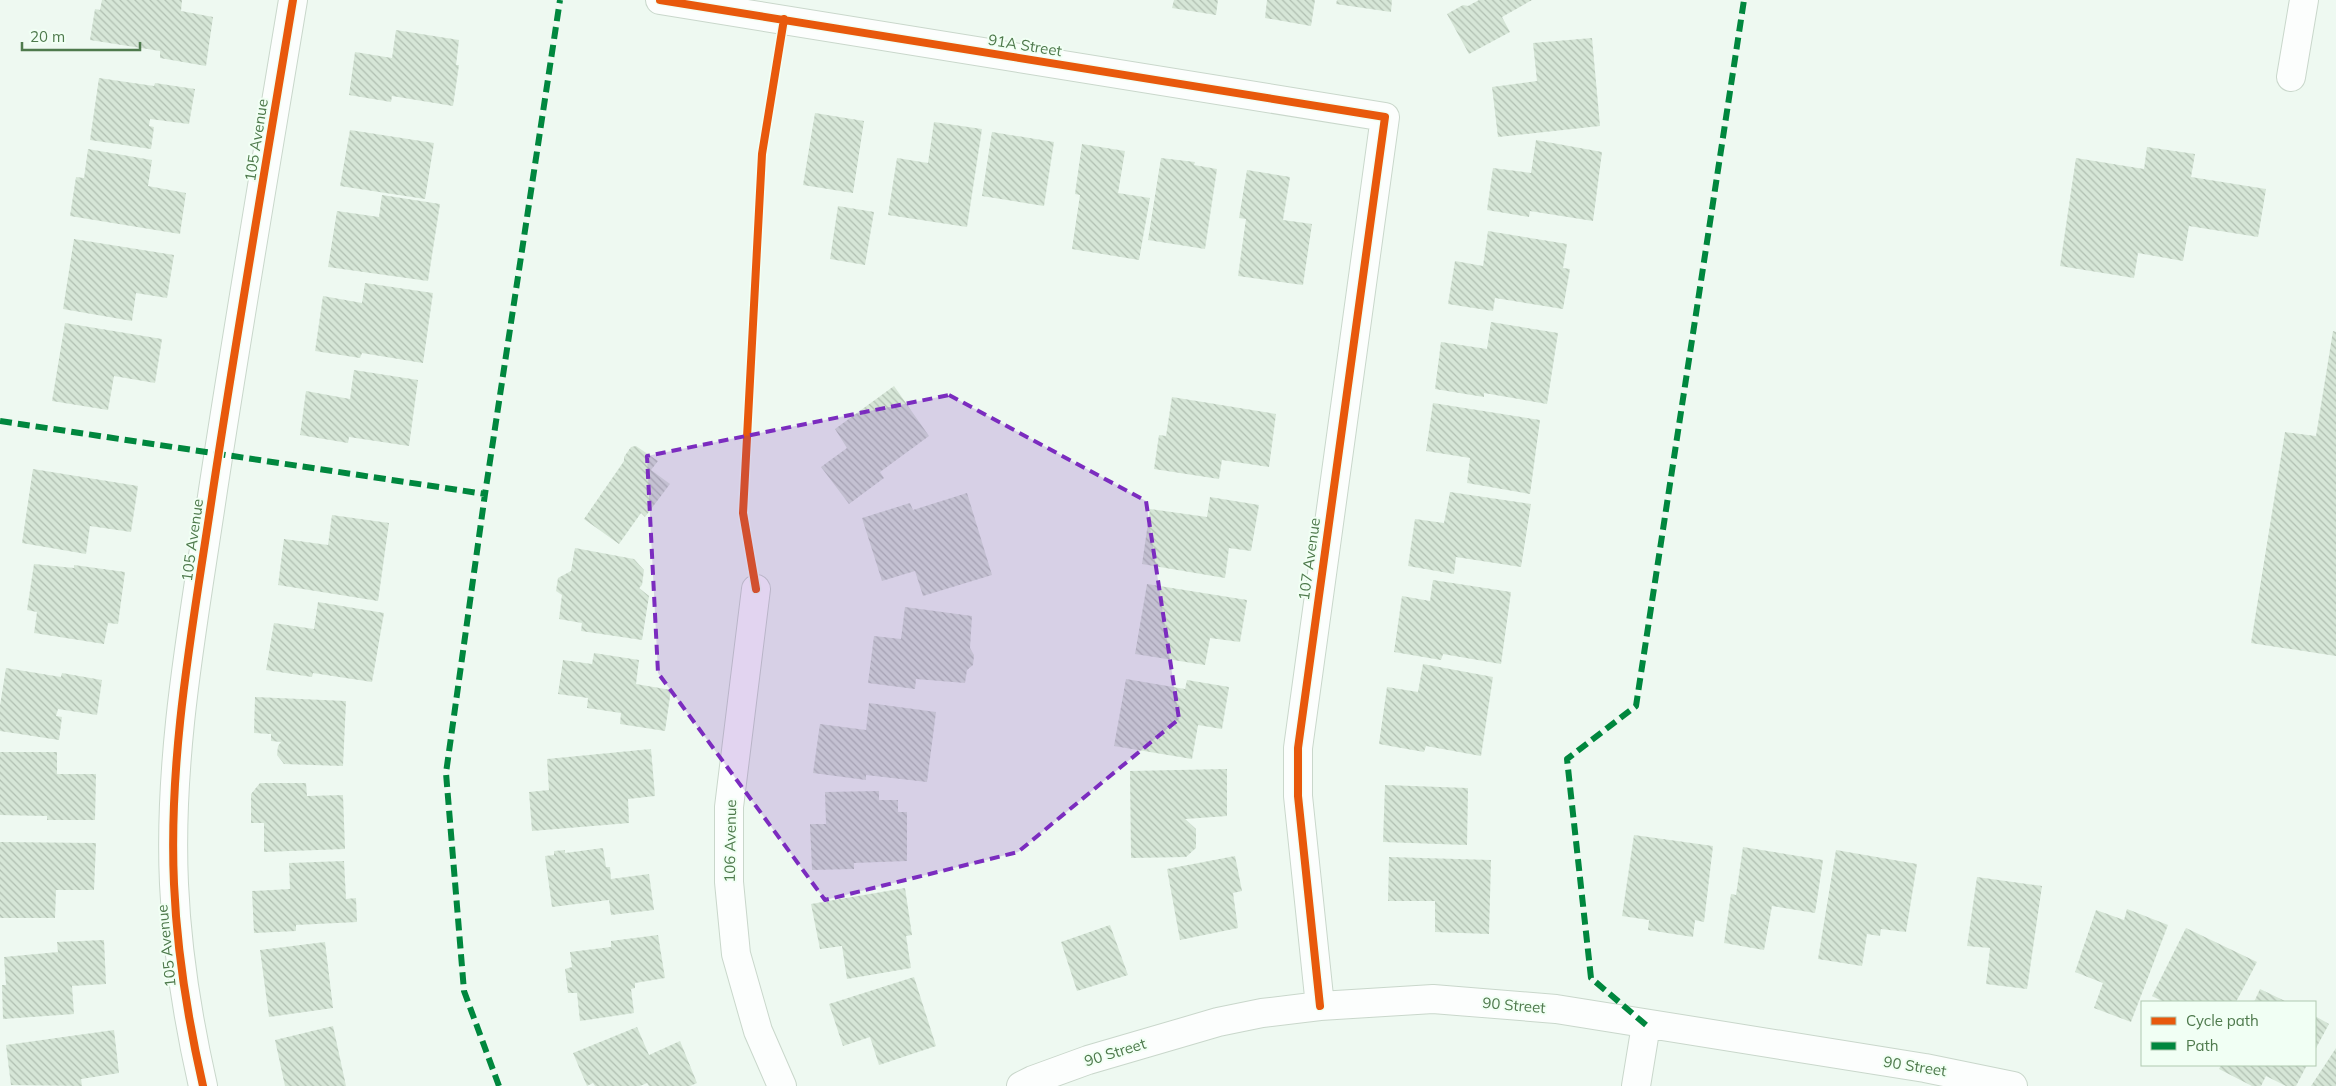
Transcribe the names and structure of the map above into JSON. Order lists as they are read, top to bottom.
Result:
{
  "streets": {
    "street": [
      "91A Street",
      "105 Avenue",
      "107 Avenue",
      "106 Avenue",
      "90 Street"
    ]
  },
  "crossings": [
    ["91A Street", "107 Avenue"],
    ["107 Avenue", "90 Street"]
  ],
  "legend": ["Cycle path", "Path"],
  "scale_bar": "20 m"
}
